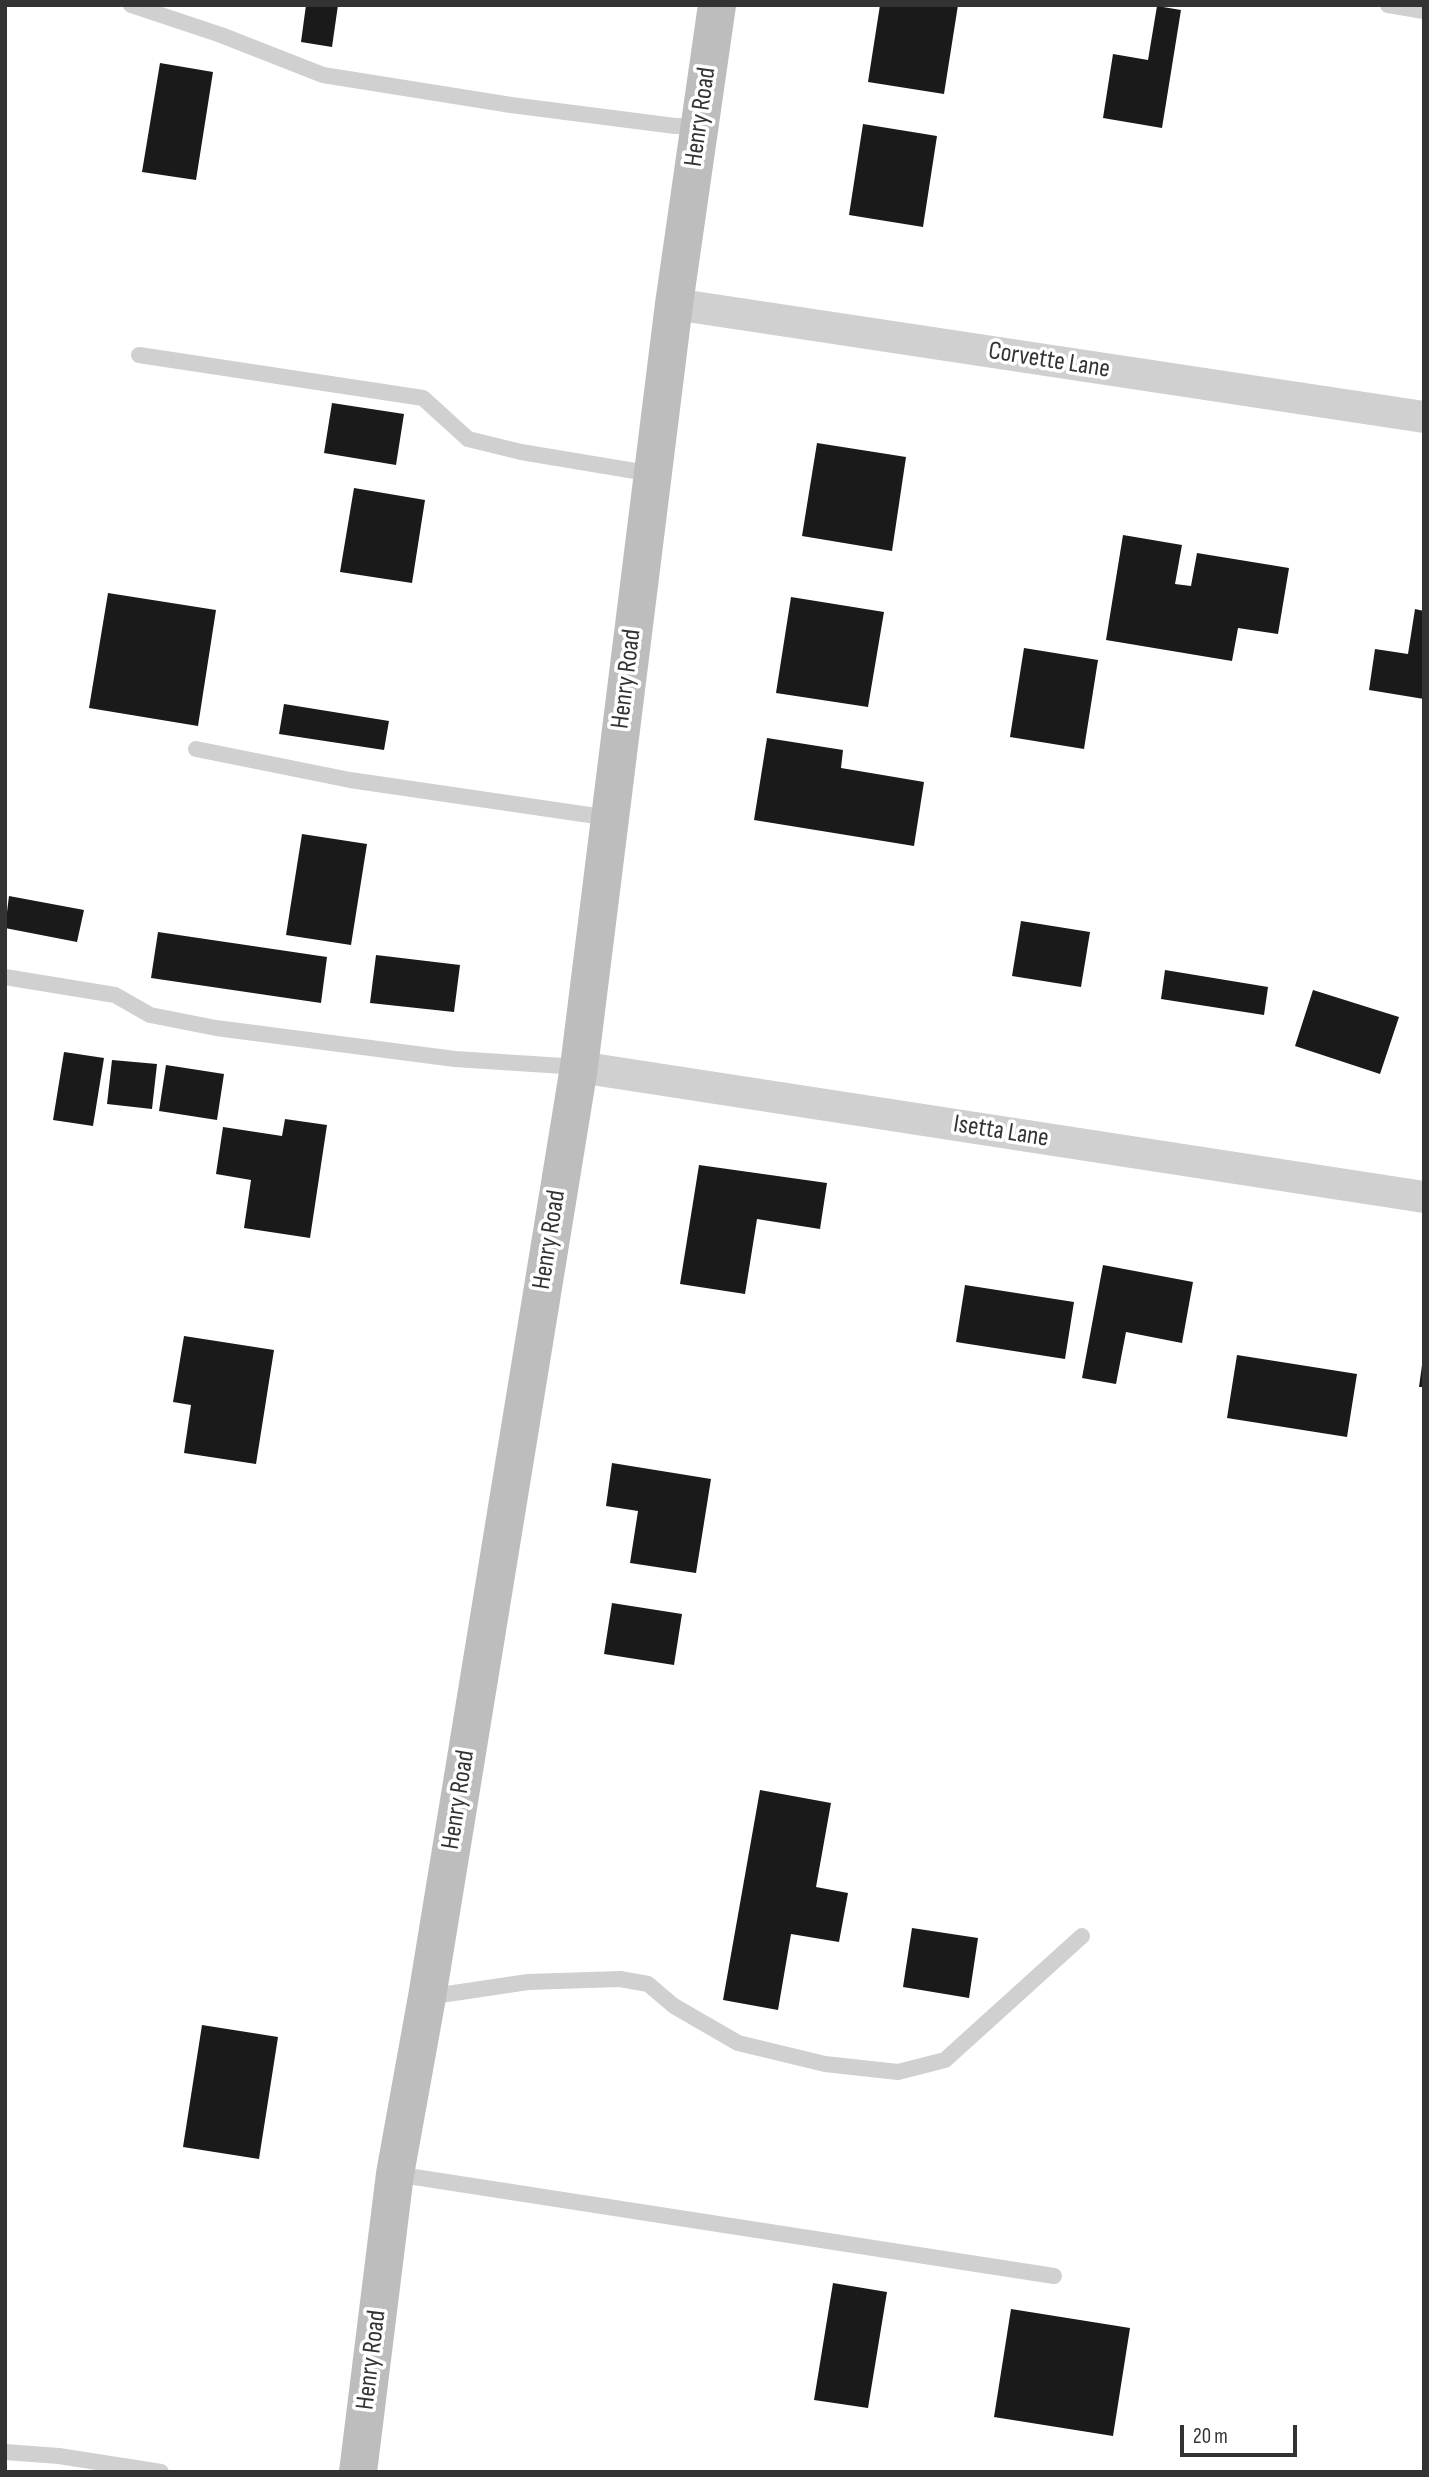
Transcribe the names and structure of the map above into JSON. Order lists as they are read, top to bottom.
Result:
{
  "streets": {
    "street": ["Henry Road", "Corvette Lane", "Isetta Lane"]
  },
  "crossings": [
    ["Henry Road", "Corvette Lane"],
    ["Henry Road", "Isetta Lane"]
  ],
  "scale_bar": "20 m"
}
